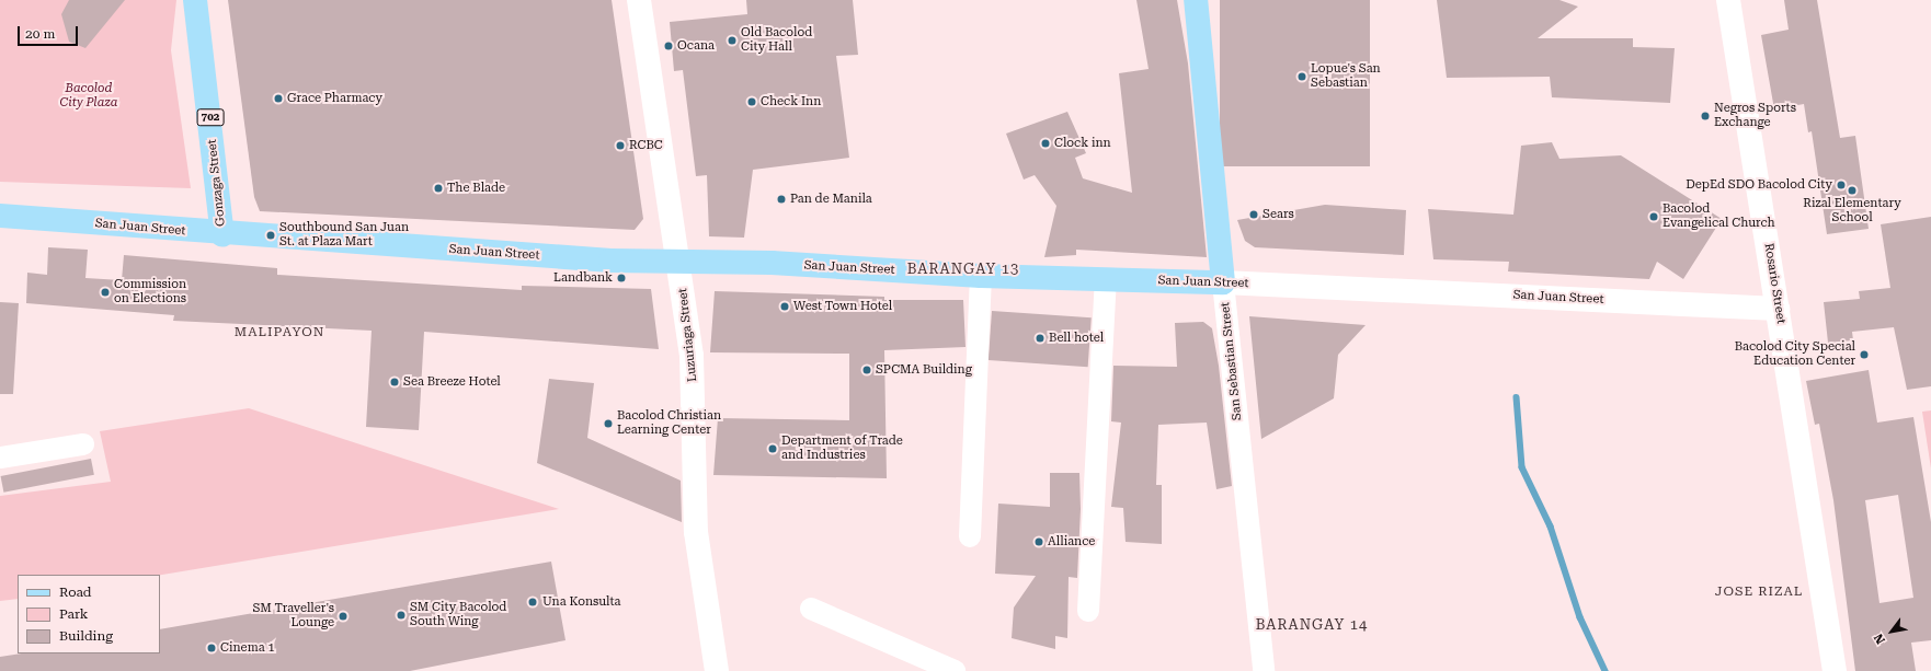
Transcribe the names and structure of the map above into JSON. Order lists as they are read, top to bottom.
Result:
{
  "streets": {
    "main road": [
      "702",
      "Gonzaga Street",
      "San Juan Street",
      "San Sebastian Street"
    ],
    "street": ["Rosario Street", "Luzuriaga Street"]
  },
  "crossings": [
    ["Gonzaga Street", "San Juan Street"],
    ["San Juan Street", "Rosario Street"],
    ["San Juan Street", "Luzuriaga Street"],
    ["San Juan Street", "San Sebastian Street"]
  ],
  "districts": [
    "BARANGAY 13",
    "MALIPAYON",
    "JOSE RIZAL",
    "BARANGAY 14"
  ],
  "parks": ["Bacolod City Plaza"],
  "places": [
    "Old Bacolod City Hall",
    "Ocana",
    "Lopue's San Sebastian",
    "Grace Pharmacy",
    "Check Inn",
    "Negros Sports Exchange",
    "Clock inn",
    "RCBC",
    "DepEd SDO Bacolod City",
    "The Blade",
    "Rizal Elementary School",
    "Pan de Manila",
    "Sears",
    "Bacolod Evangelical Church",
    "Southbound San Juan St. at Plaza Mart",
    "Landbank",
    "Commission on Elections",
    "West Town Hotel",
    "Bell hotel",
    "Bacolod City Special Education Center",
    "SPCMA Building",
    "Sea Breeze Hotel",
    "Bacolod Christian Learning Center",
    "Department of Trade and Industries",
    "Alliance",
    "Una Konsulta",
    "SM City Bacolod South Wing",
    "SM Traveller's Lounge",
    "Cinema 1"
  ],
  "legend": ["Road", "Park", "Building"],
  "scale_bar": "20 m",
  "north": "bottom left"
}
